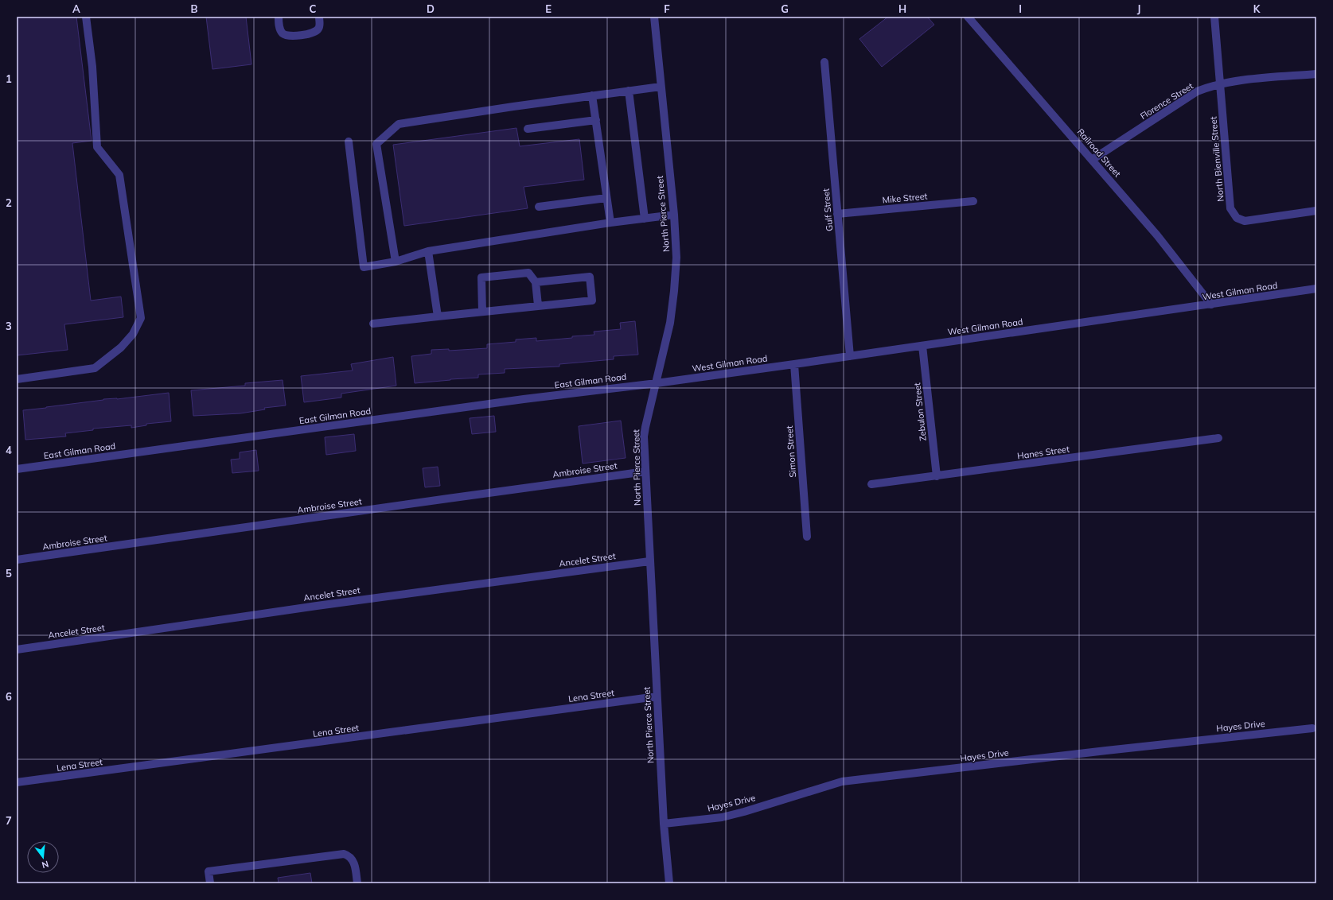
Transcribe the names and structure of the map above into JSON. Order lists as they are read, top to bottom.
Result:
{
  "streets": {
    "street": [
      "Florence Street",
      "Railroad Street",
      "North Bienville Street",
      "Mike Street",
      "Gulf Street",
      "North Pierce Street",
      "West Gilman Road",
      "East Gilman Road",
      "Zebulon Street",
      "Simon Street",
      "Hanes Street",
      "Ambroise Street",
      "Ancelet Street",
      "Lena Street",
      "Hayes Drive"
    ]
  },
  "crossings": [
    ["Florence Street", "Railroad Street"],
    ["Florence Street", "North Bienville Street"],
    ["Railroad Street", "West Gilman Road"],
    ["Mike Street", "Gulf Street"],
    ["Gulf Street", "West Gilman Road"],
    ["North Pierce Street", "West Gilman Road"],
    ["North Pierce Street", "East Gilman Road"],
    ["North Pierce Street", "Ambroise Street"],
    ["North Pierce Street", "Ancelet Street"],
    ["North Pierce Street", "Lena Street"],
    ["North Pierce Street", "Hayes Drive"],
    ["West Gilman Road", "East Gilman Road"],
    ["West Gilman Road", "Zebulon Street"],
    ["West Gilman Road", "Simon Street"],
    ["Zebulon Street", "Hanes Street"]
  ],
  "north": "bottom",
  "grid": {
    "columns": [
      "A",
      "B",
      "C",
      "D",
      "E",
      "F",
      "G",
      "H",
      "I",
      "J",
      "K"
    ],
    "rows": [
      "1",
      "2",
      "3",
      "4",
      "5",
      "6",
      "7"
    ]
  }
}
